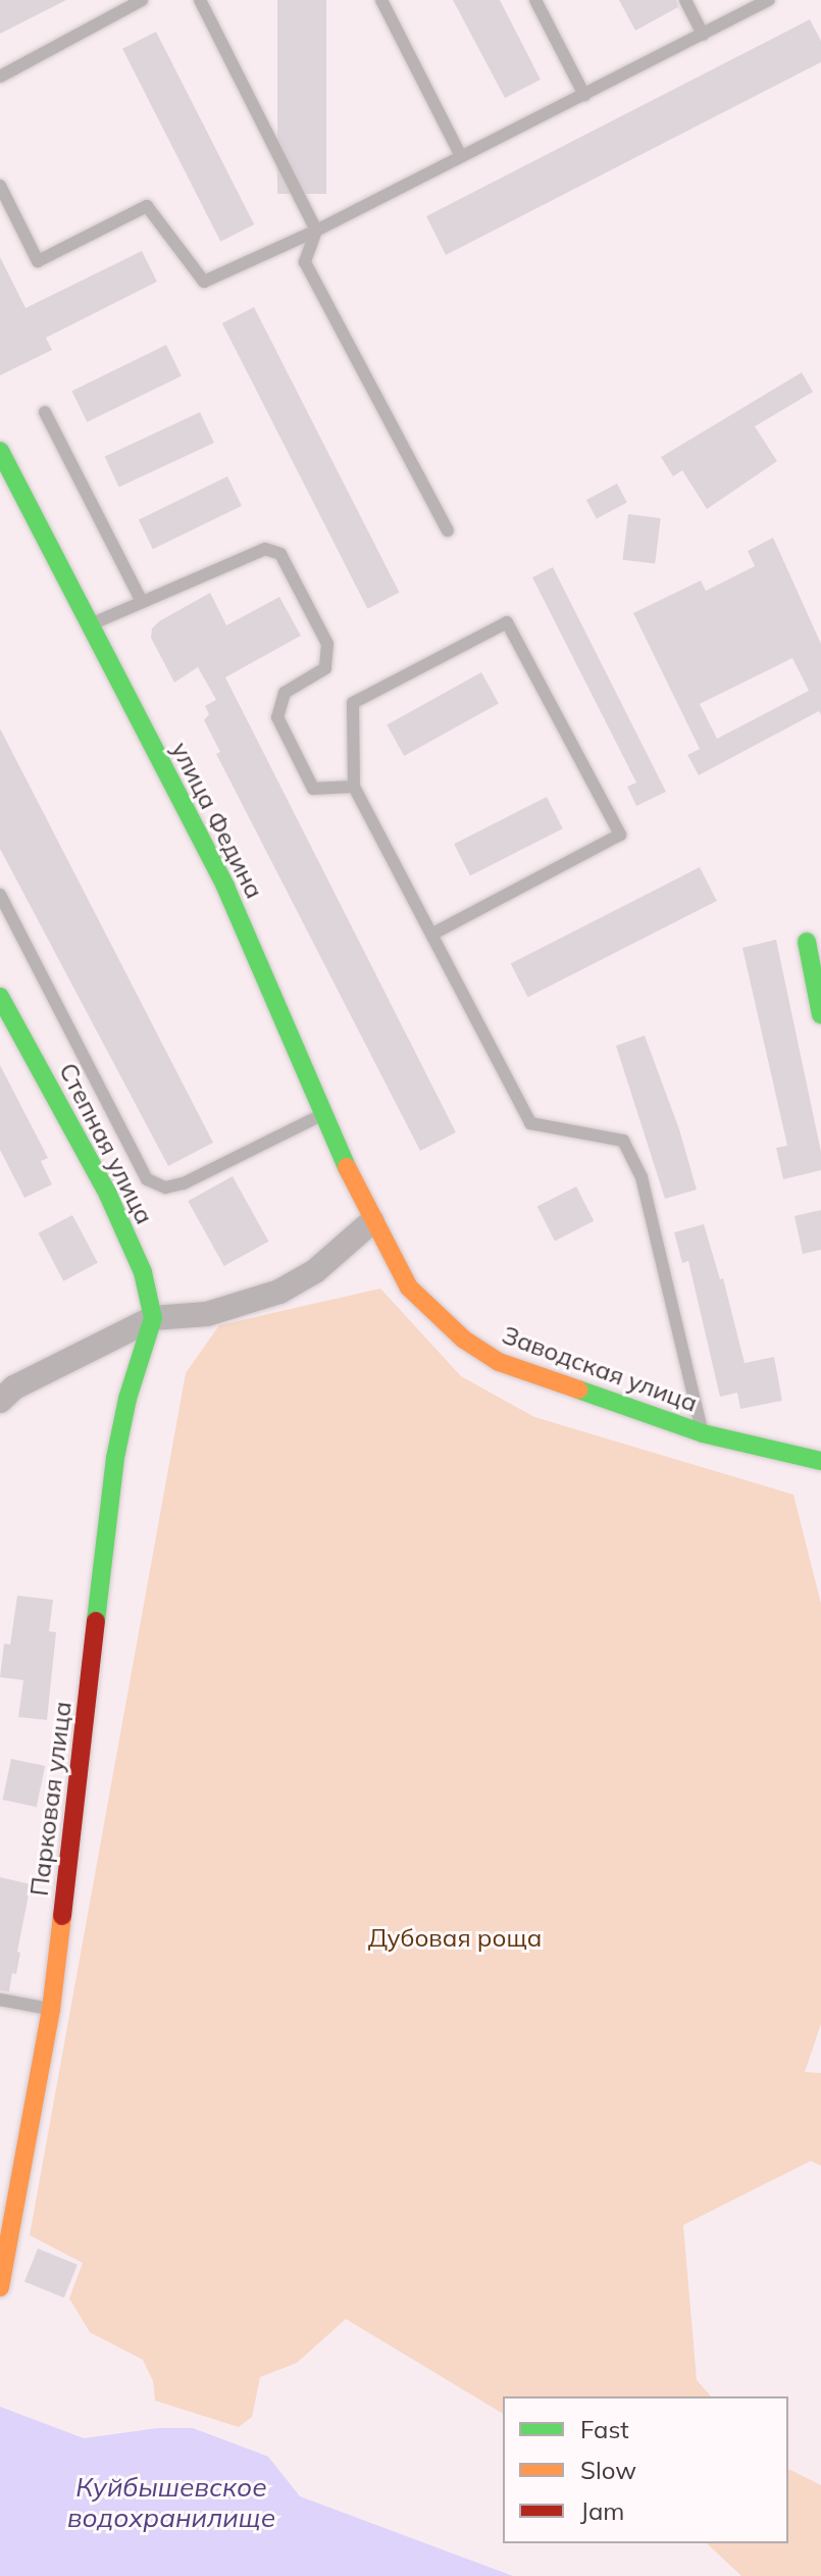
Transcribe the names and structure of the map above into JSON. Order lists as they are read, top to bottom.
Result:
{
  "streets": {
    "street": [
      "улица Федина",
      "Степная улица",
      "Заводская улица",
      "Парковая улица"
    ]
  },
  "crossings": [
    ["улица Федина", "Заводская улица"],
    ["Степная улица", "Парковая улица"]
  ],
  "water": ["Куйбышевское водохранилище"],
  "parks": ["Дубовая роща"],
  "legend": ["Fast", "Slow", "Jam"]
}
